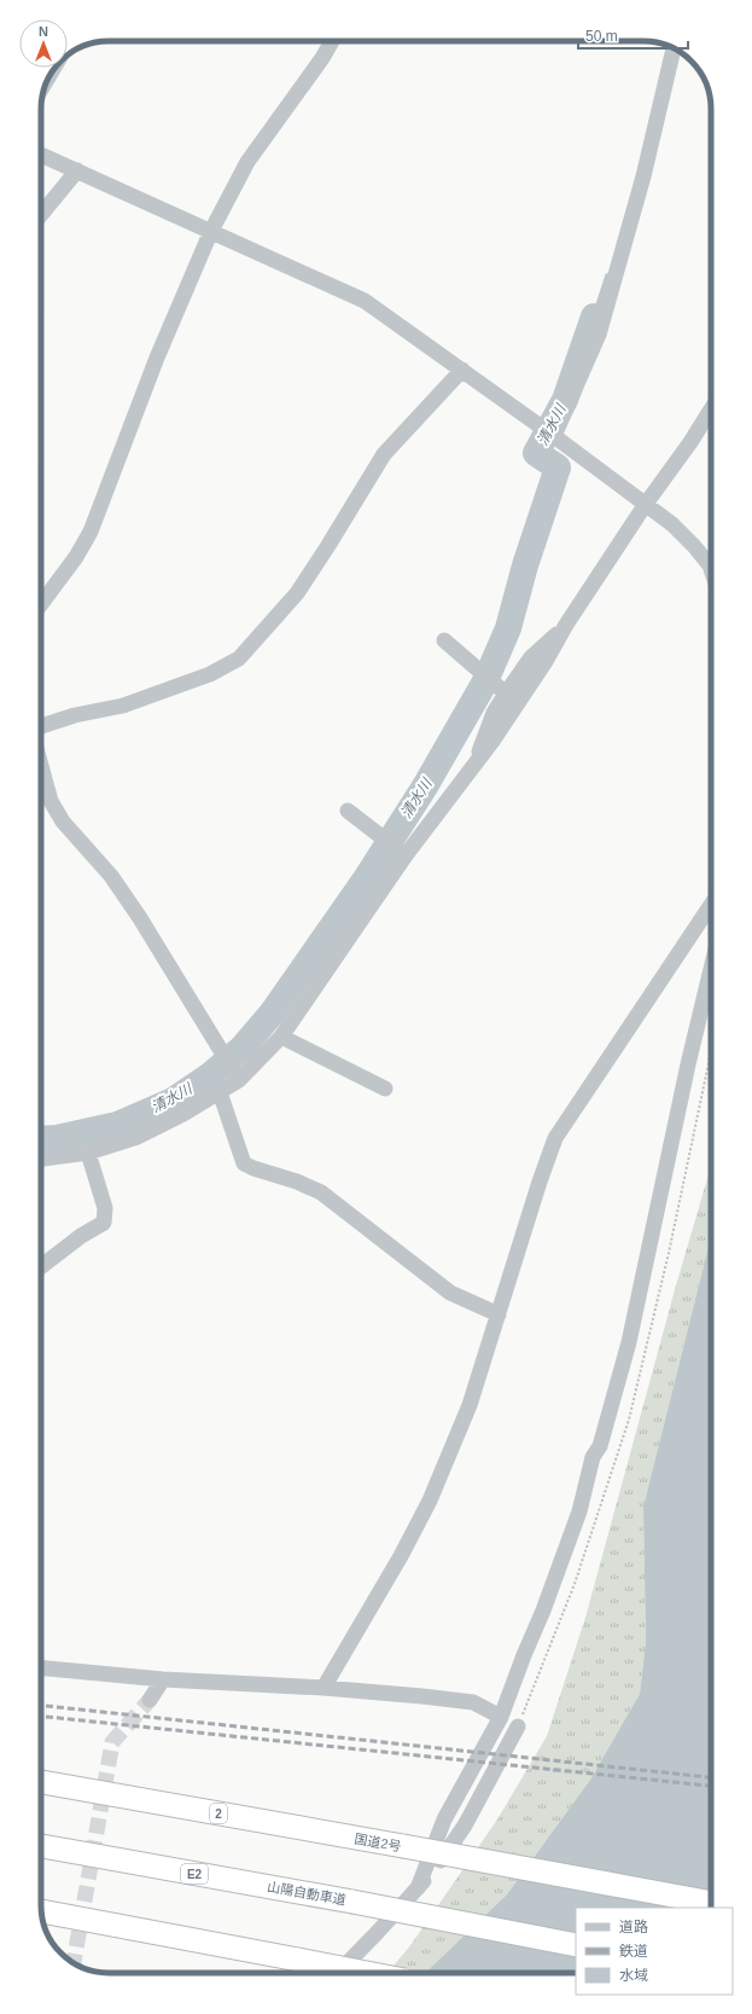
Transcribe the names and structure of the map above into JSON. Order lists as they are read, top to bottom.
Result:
{
  "streets": {
    "highway": [
      "2",
      "国道2号",
      "E2",
      "山陽自動車道"
    ]
  },
  "water": ["清水川"],
  "legend": ["道路", "鉄道", "水域"],
  "scale_bar": "50 m",
  "north": "top"
}
